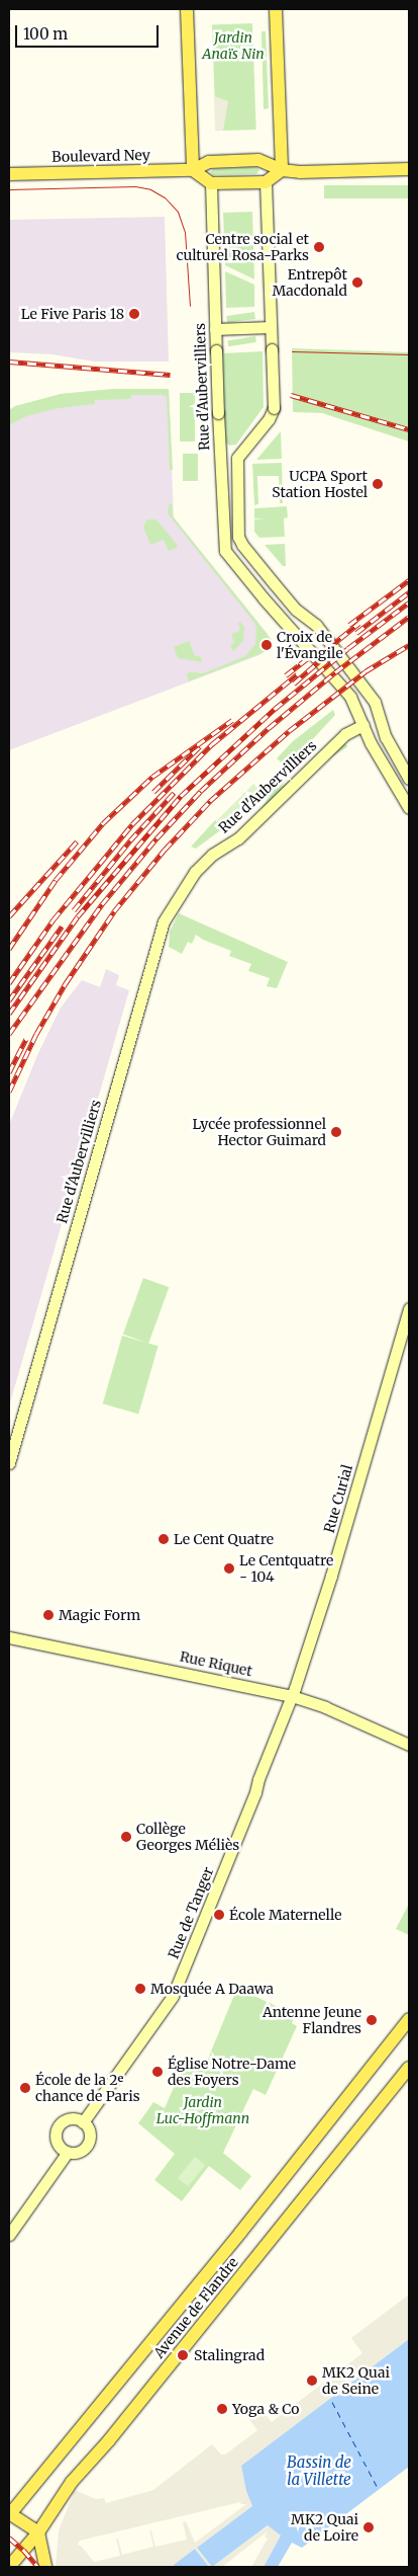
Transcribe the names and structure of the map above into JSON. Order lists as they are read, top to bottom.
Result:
{
  "streets": {
    "main road": ["Boulevard Ney", "Avenue de Flandre"],
    "street": [
      "Rue d'Aubervilliers",
      "Rue Curial",
      "Rue Riquet",
      "Rue de Tanger"
    ]
  },
  "crossings": [
    ["Rue Curial", "Rue Riquet"],
    ["Rue Curial", "Rue de Tanger"],
    ["Rue Riquet", "Rue de Tanger"]
  ],
  "water": ["Bassin de la Villette"],
  "parks": ["Jardin Anaïs Nin", "Jardin Luc-Hoffmann"],
  "places": [
    "Centre social et culturel Rosa-Parks",
    "Entrepôt Macdonald",
    "Le Five Paris 18",
    "UCPA Sport Station Hostel",
    "Croix de l'Évangile",
    "Lycée professionnel Hector Guimard",
    "Le Cent Quatre",
    "Le Centquatre - 104",
    "Magic Form",
    "Collège Georges Méliès",
    "École Maternelle",
    "Mosquée A Daawa",
    "Antenne Jeune Flandres",
    "Église Notre-Dame des Foyers",
    "École de la 2ᵉ chance de Paris",
    "Stalingrad",
    "MK2 Quai de Seine",
    "Yoga & Co",
    "MK2 Quai de Loire"
  ],
  "scale_bar": "100 m"
}
